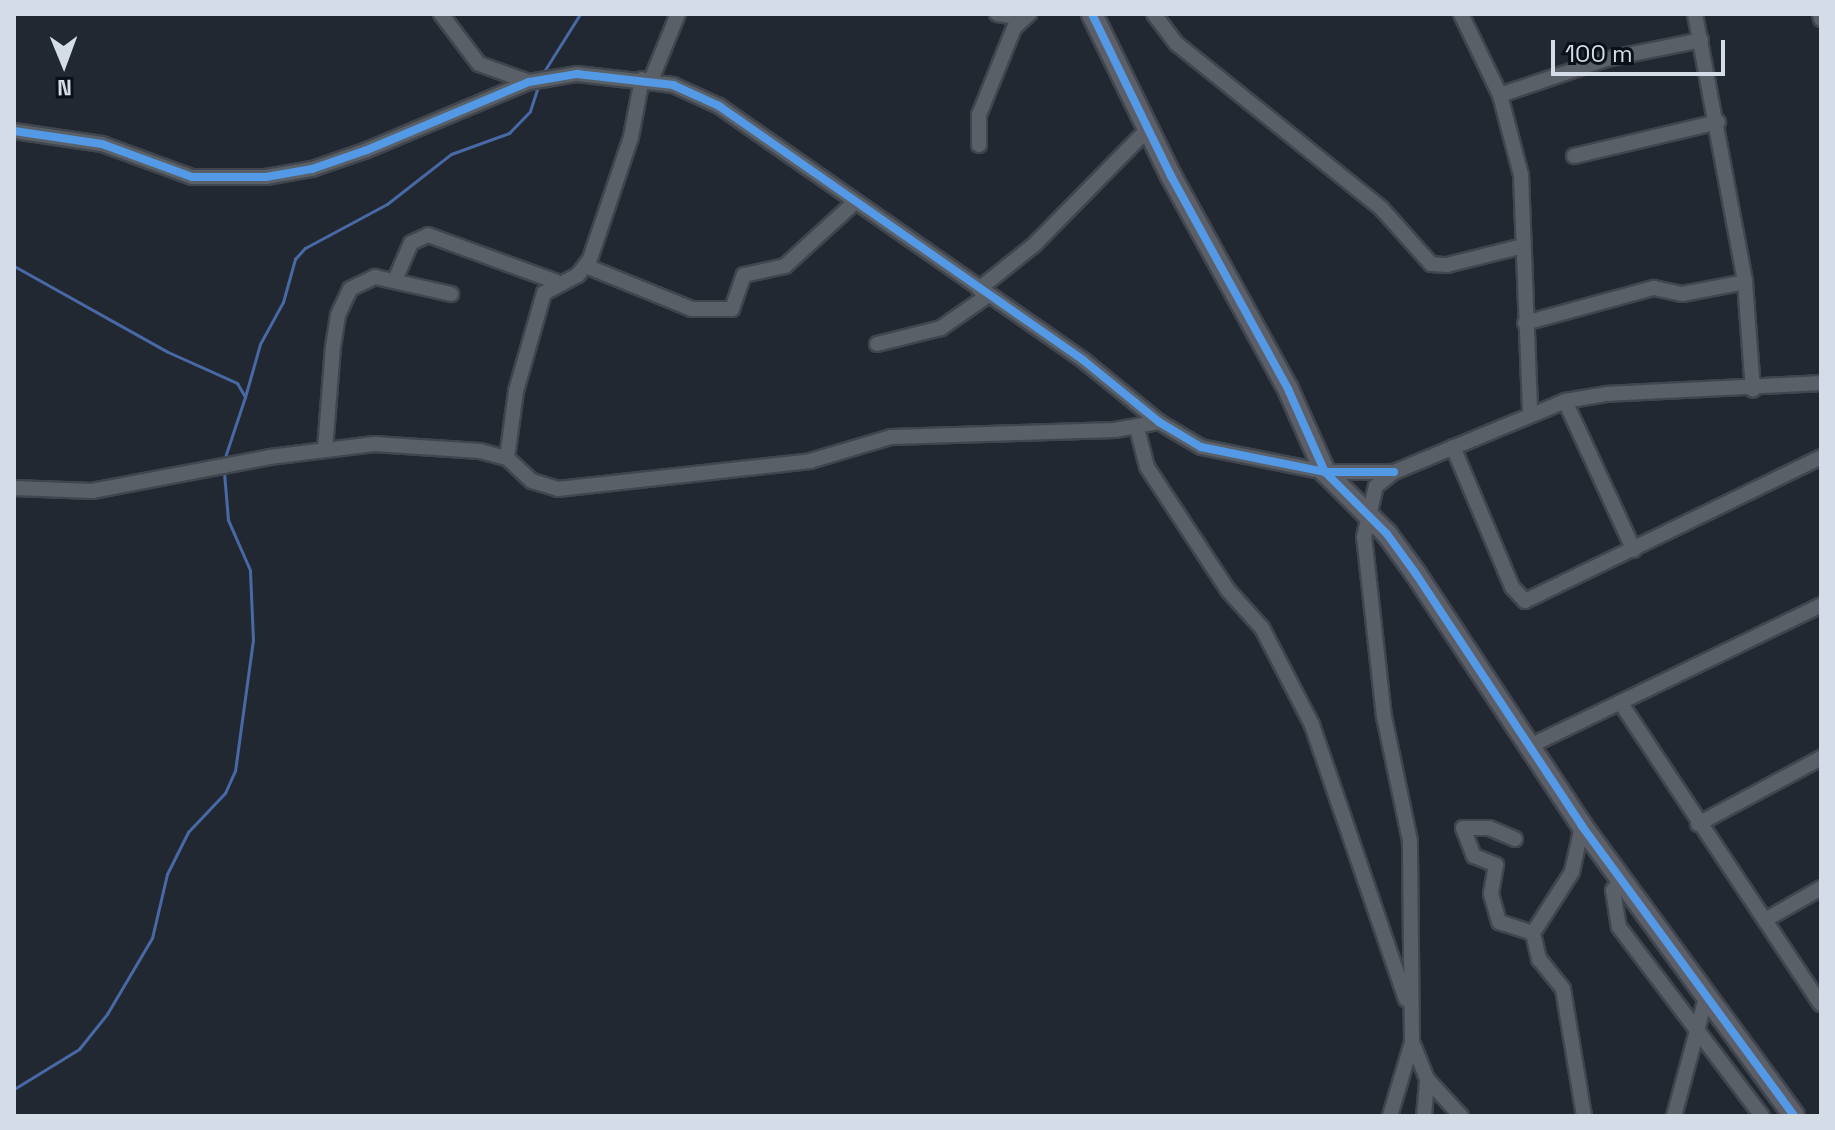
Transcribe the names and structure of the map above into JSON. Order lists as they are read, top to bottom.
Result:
{
  "scale_bar": "100 m",
  "north": "bottom"
}
